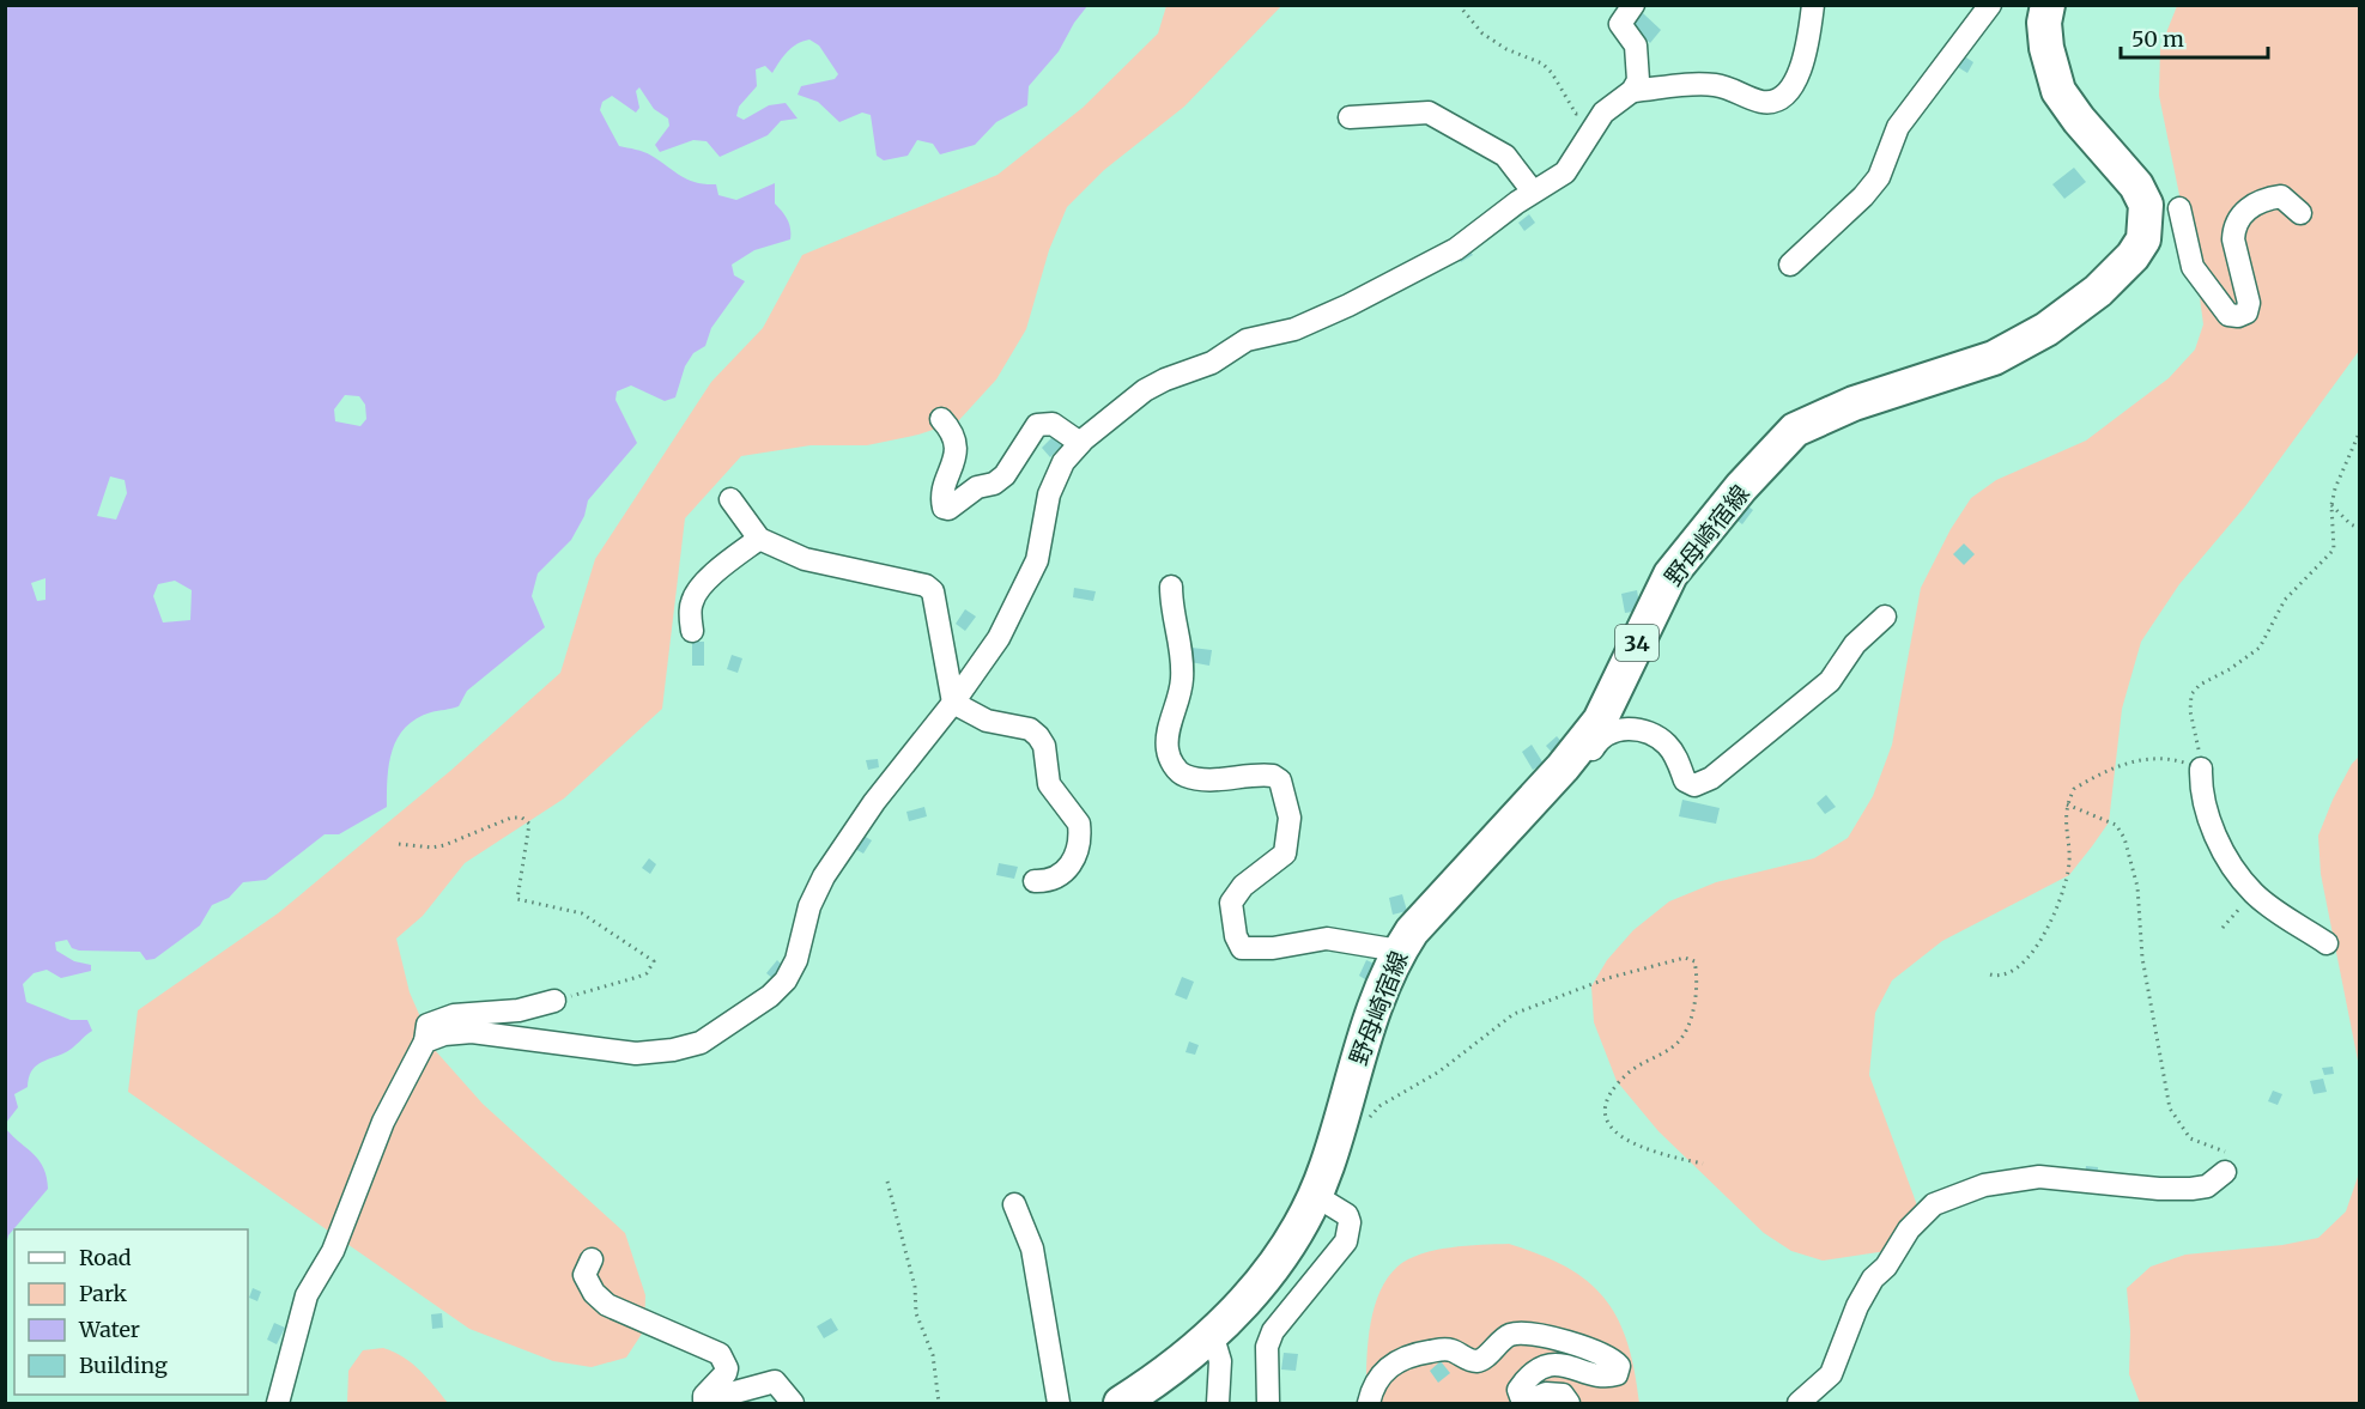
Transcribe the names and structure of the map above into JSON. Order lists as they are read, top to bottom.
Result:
{
  "streets": {
    "main road": ["野母崎宿線", "34"]
  },
  "legend": [
    "Road",
    "Park",
    "Water",
    "Building"
  ],
  "scale_bar": "50 m"
}
